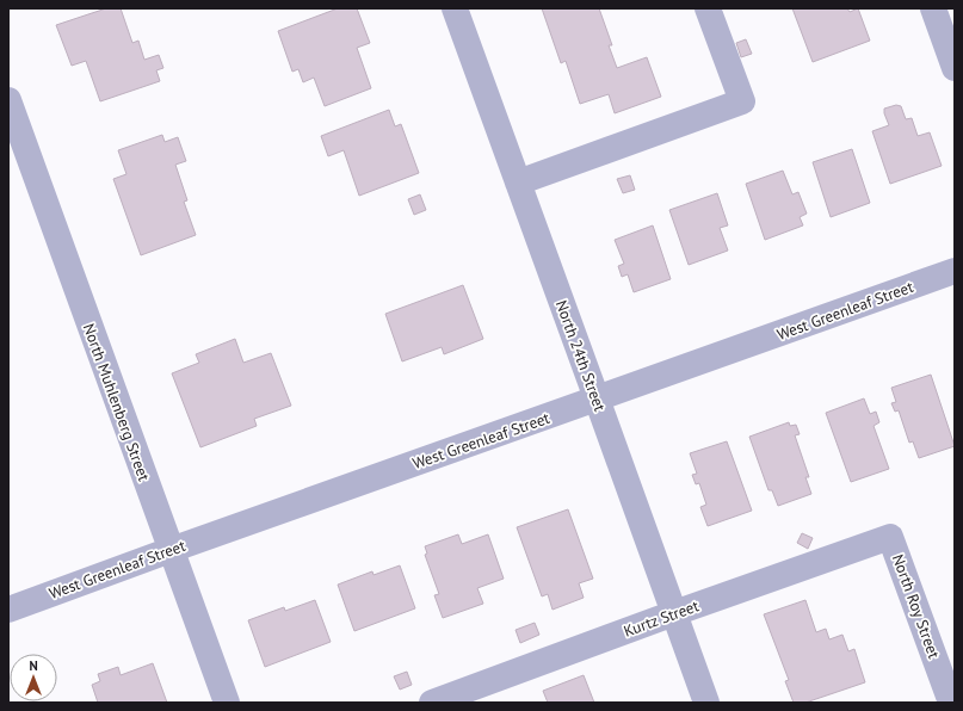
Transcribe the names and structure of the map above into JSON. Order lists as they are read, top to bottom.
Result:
{
  "streets": {
    "street": [
      "West Greenleaf Street",
      "North 24th Street",
      "North Muhlenberg Street",
      "North Roy Street",
      "Kurtz Street"
    ]
  },
  "crossings": [
    ["West Greenleaf Street", "North 24th Street"],
    ["West Greenleaf Street", "North Muhlenberg Street"],
    ["North 24th Street", "Kurtz Street"],
    ["North Roy Street", "Kurtz Street"]
  ],
  "north": "top"
}
